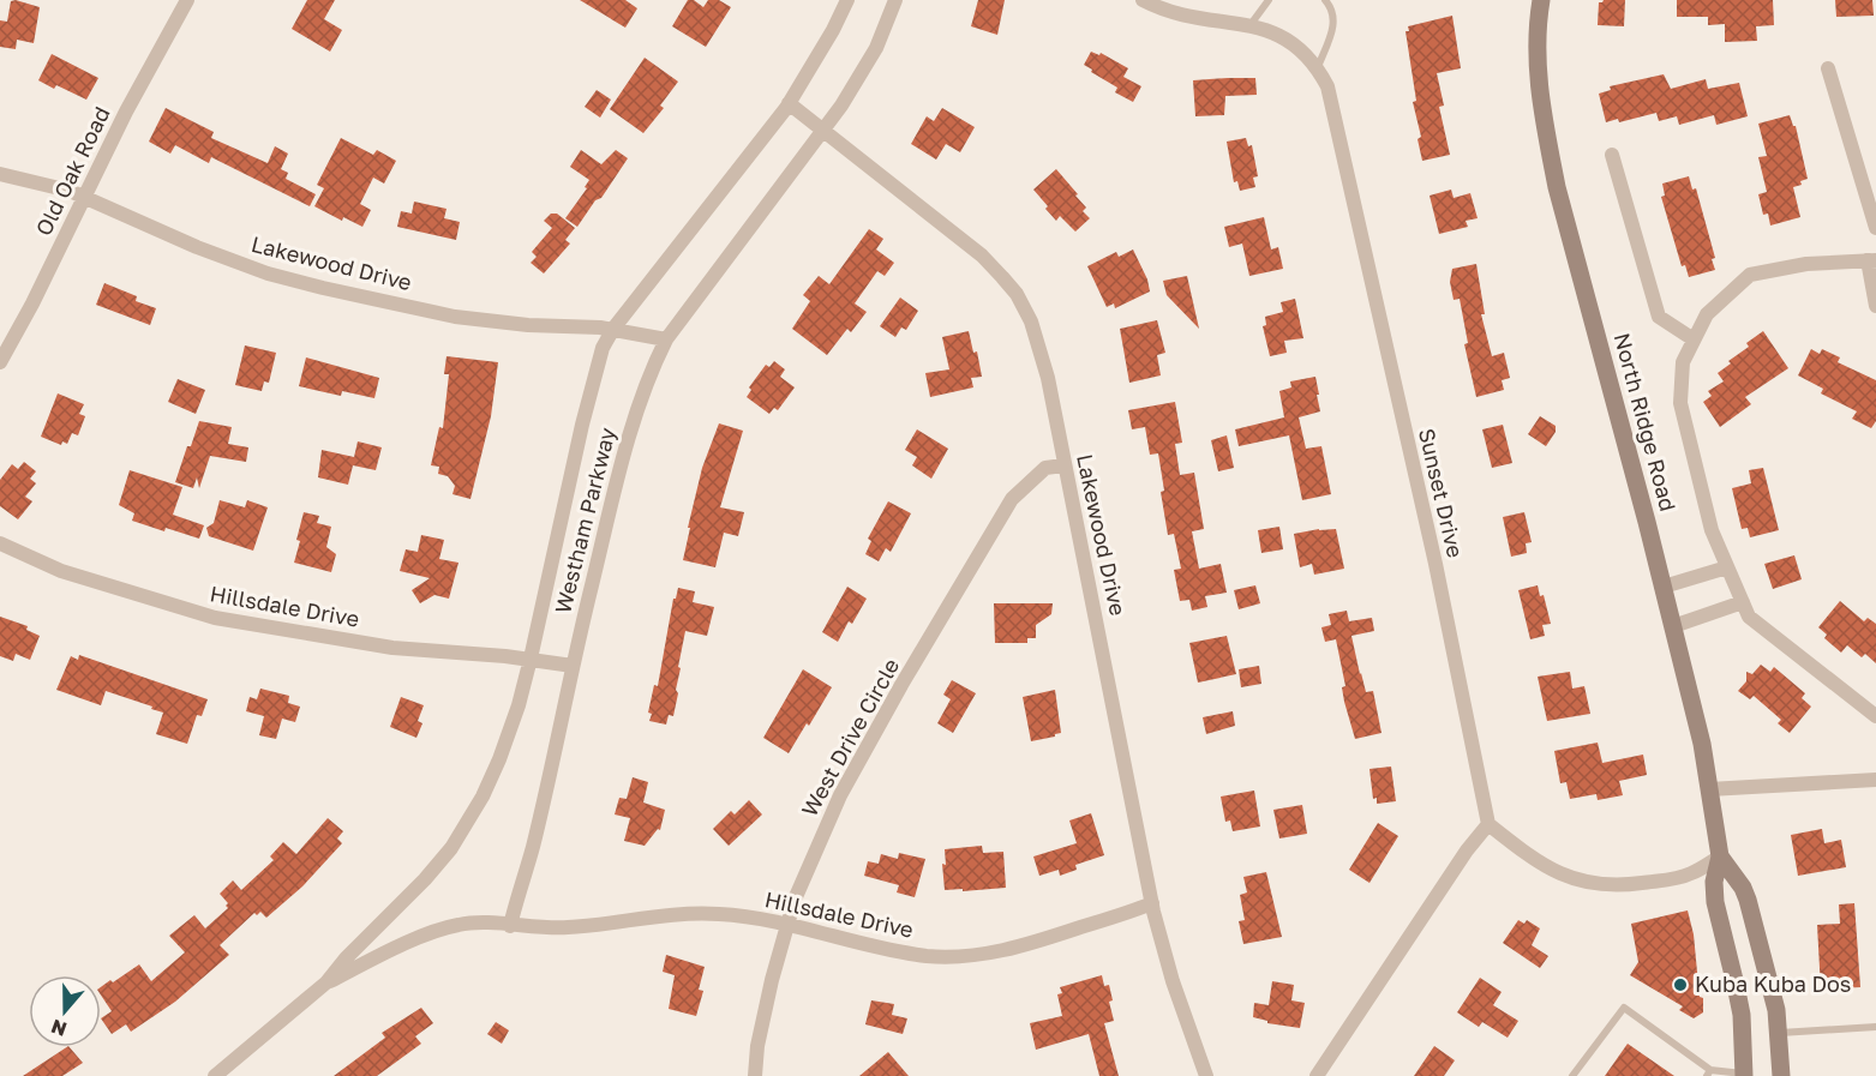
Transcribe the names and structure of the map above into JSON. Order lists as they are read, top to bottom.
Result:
{
  "streets": {
    "main road": ["North Ridge Road"],
    "street": [
      "Old Oak Road",
      "Lakewood Drive",
      "Sunset Drive",
      "Westham Parkway",
      "Hillsdale Drive",
      "West Drive Circle"
    ]
  },
  "crossings": [
    ["Old Oak Road", "Lakewood Drive"],
    ["Lakewood Drive", "Westham Parkway"],
    ["Lakewood Drive", "Hillsdale Drive"],
    ["Lakewood Drive", "West Drive Circle"],
    ["Westham Parkway", "Hillsdale Drive"],
    ["Hillsdale Drive", "West Drive Circle"]
  ],
  "places": ["Kuba Kuba Dos"],
  "north": "bottom"
}
